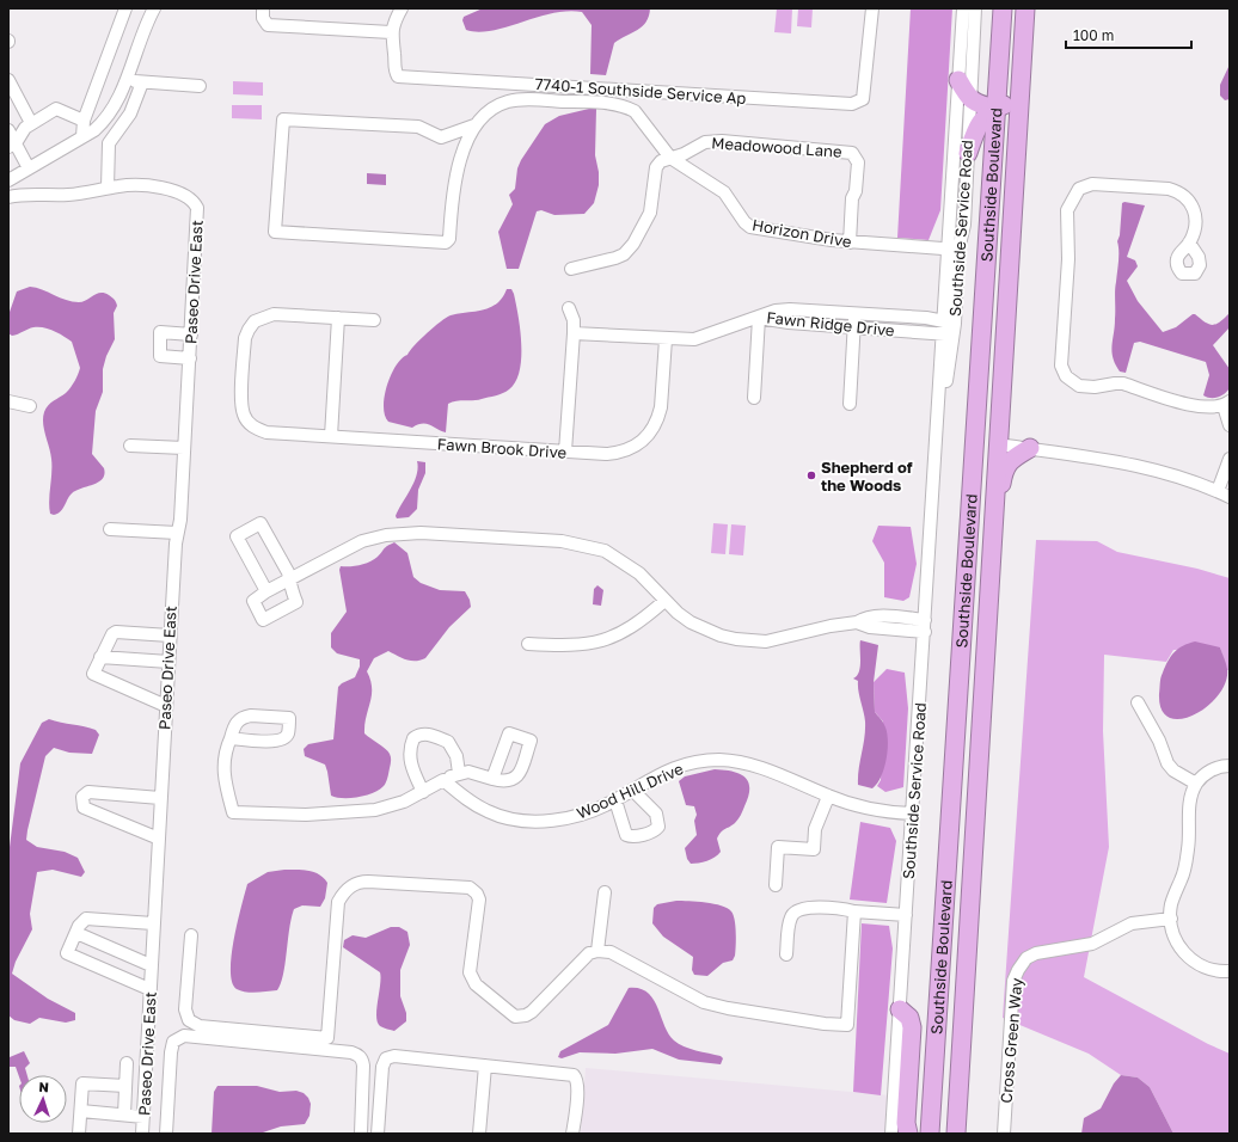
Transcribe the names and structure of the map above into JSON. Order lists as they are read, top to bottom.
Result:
{
  "streets": {
    "highway": ["Southside Boulevard"],
    "street": [
      "7740-1 Southside Service Ap",
      "Meadowood Lane",
      "Southside Service Road",
      "Horizon Drive",
      "Paseo Drive East",
      "Fawn Ridge Drive",
      "Fawn Brook Drive",
      "Wood Hill Drive",
      "Cross Green Way"
    ]
  },
  "crossings": [
    ["Meadowood Lane", "Horizon Drive"],
    ["Southside Service Road", "Horizon Drive"],
    ["Southside Service Road", "Fawn Ridge Drive"],
    ["Southside Service Road", "Wood Hill Drive"]
  ],
  "places": ["Shepherd of the Woods"],
  "scale_bar": "100 m",
  "north": "top"
}
